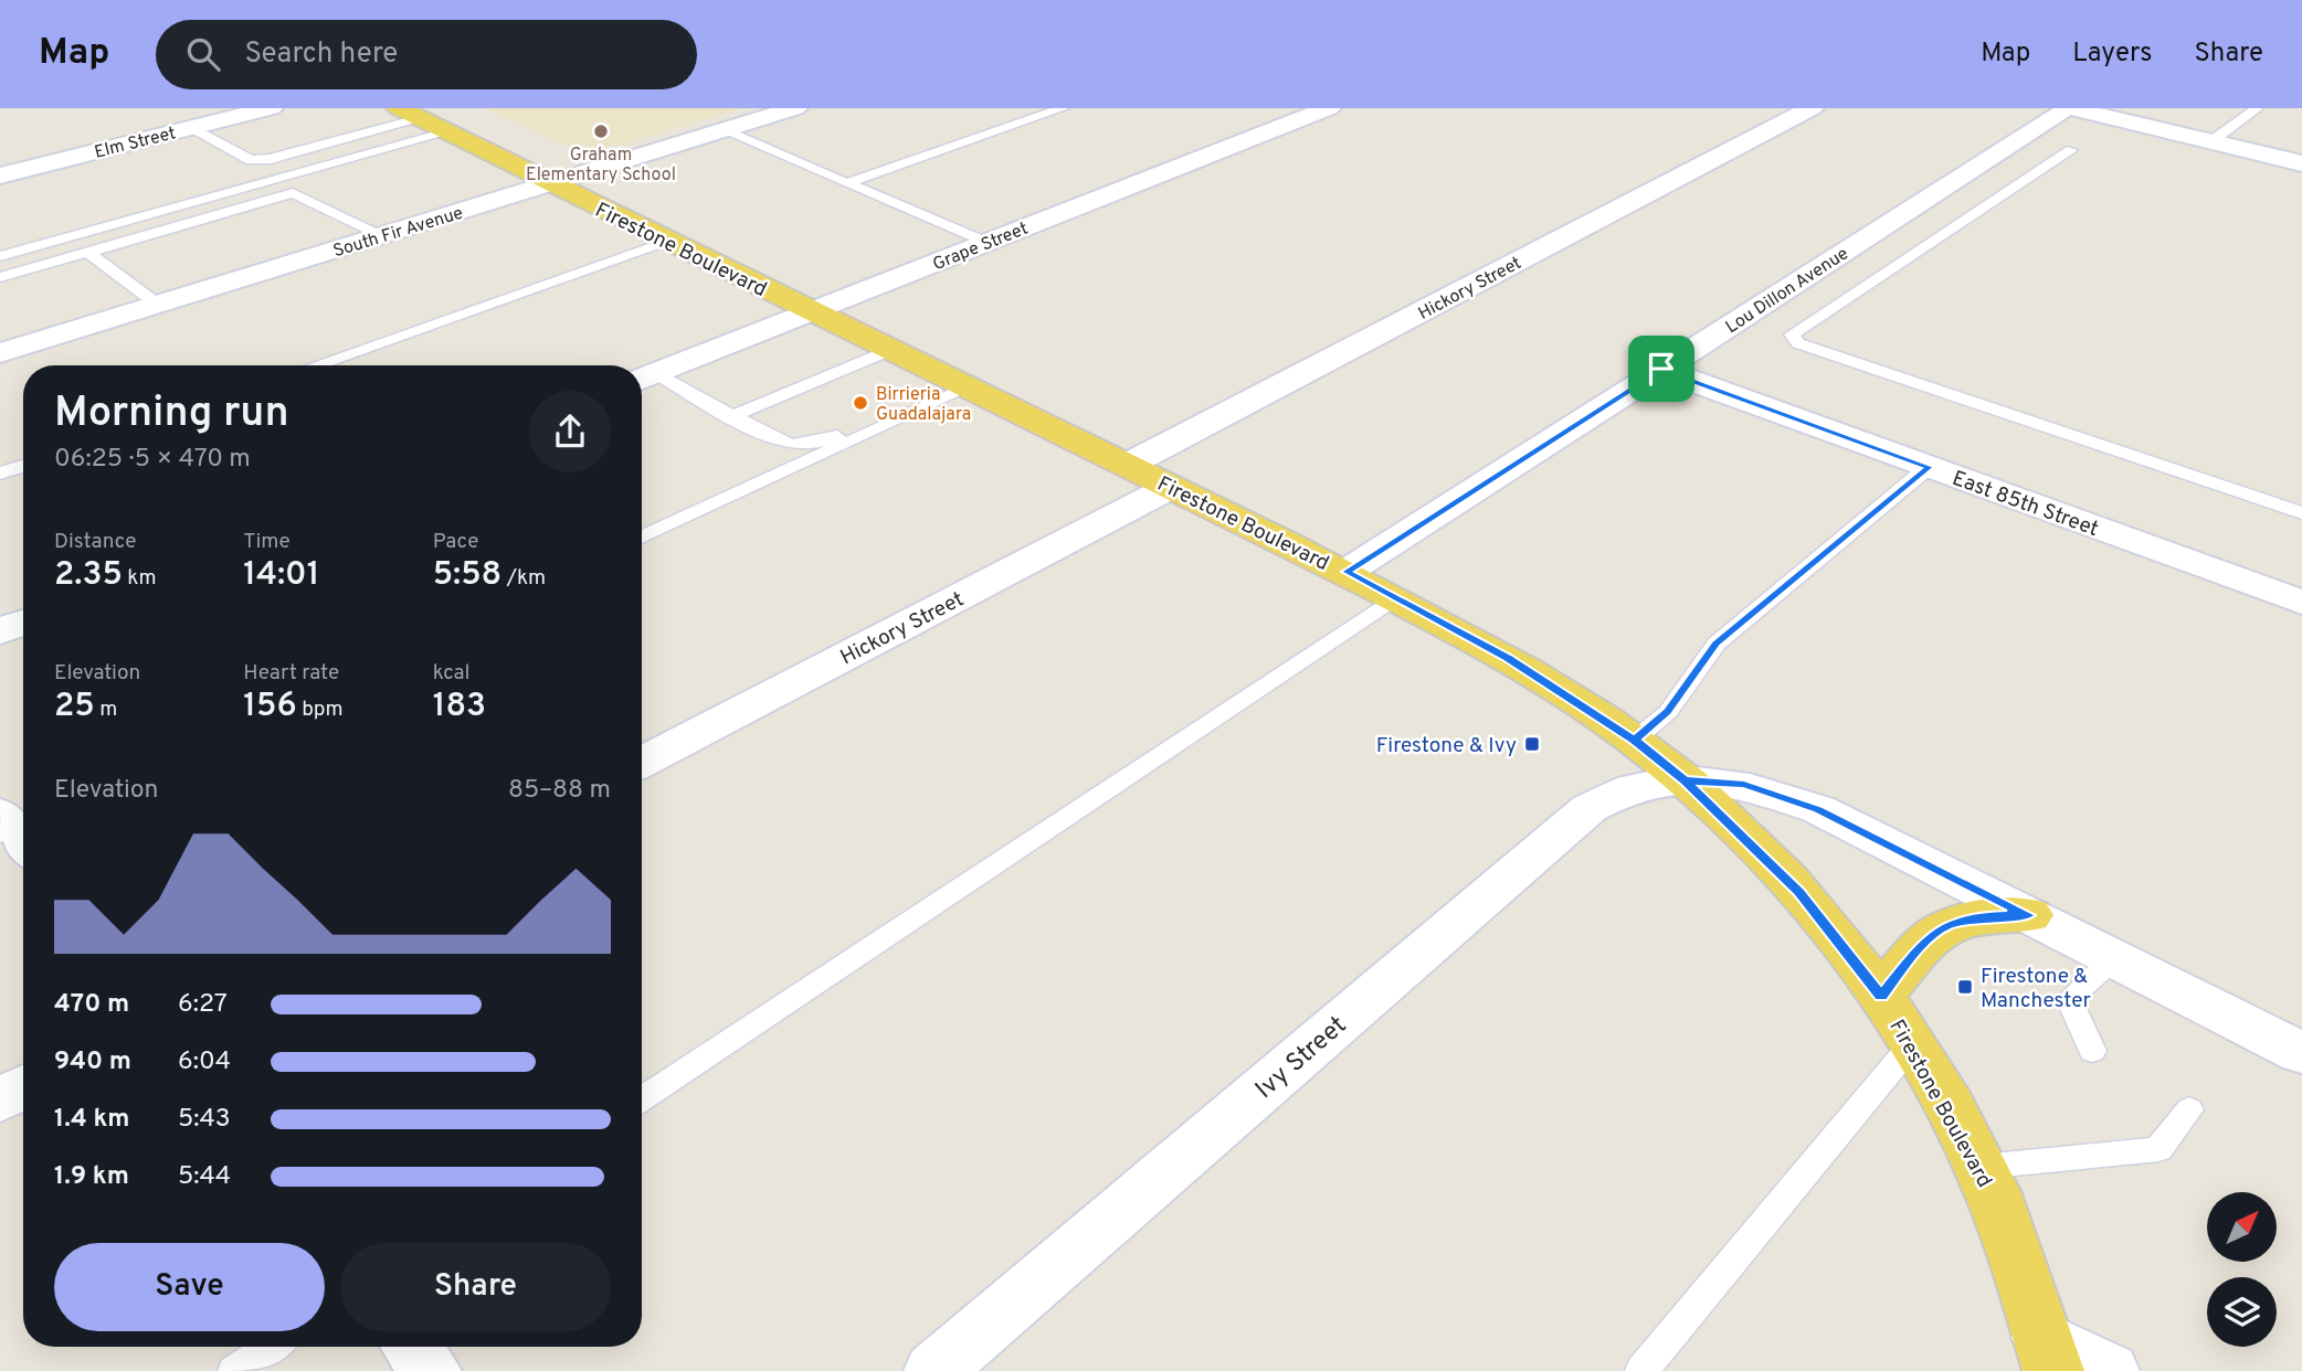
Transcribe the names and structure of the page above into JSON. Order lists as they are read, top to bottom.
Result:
{
  "streets": {
    "main road": ["Firestone Boulevard"],
    "street": [
      "Elm Street",
      "South Fir Avenue",
      "Grape Street",
      "Hickory Street",
      "Lou Dillon Avenue",
      "East 85th Street",
      "Ivy Street"
    ]
  },
  "crossings": [
    ["South Fir Avenue", "Firestone Boulevard"],
    ["Grape Street", "Firestone Boulevard"],
    ["Firestone Boulevard", "Hickory Street"],
    ["Firestone Boulevard", "Lou Dillon Avenue"],
    ["Firestone Boulevard", "Ivy Street"],
    ["Lou Dillon Avenue", "East 85th Street"]
  ],
  "places": {
    "other": ["Graham Elementary School", "Birrieria Guadalajara"],
    "transit": ["Firestone & Ivy", "Firestone & Manchester"]
  },
  "north": "top right",
  "page": {
    "header": "Map",
    "search": "Search here",
    "nav": ["Map", "Layers", "Share"],
    "heading": ["Morning run", "06:25 · 5 × 470 m"],
    "stats": [
      ["Distance", "2.35 km"],
      ["Time", "14:01"],
      ["Pace", "5:58 /km"],
      ["Elevation", "25 m"],
      ["Heart rate", "156 bpm"],
      ["kcal", "183"]
    ],
    "chart": ["Elevation", "85–88 m"],
    "list": [
      {
        "name": "470 m",
        "note": "6:27"
      },
      {
        "name": "940 m",
        "note": "6:04"
      },
      {
        "name": "1.4 km",
        "note": "5:43"
      },
      {
        "name": "1.9 km",
        "note": "5:44"
      }
    ],
    "buttons": ["Save", "Share"]
  }
}
